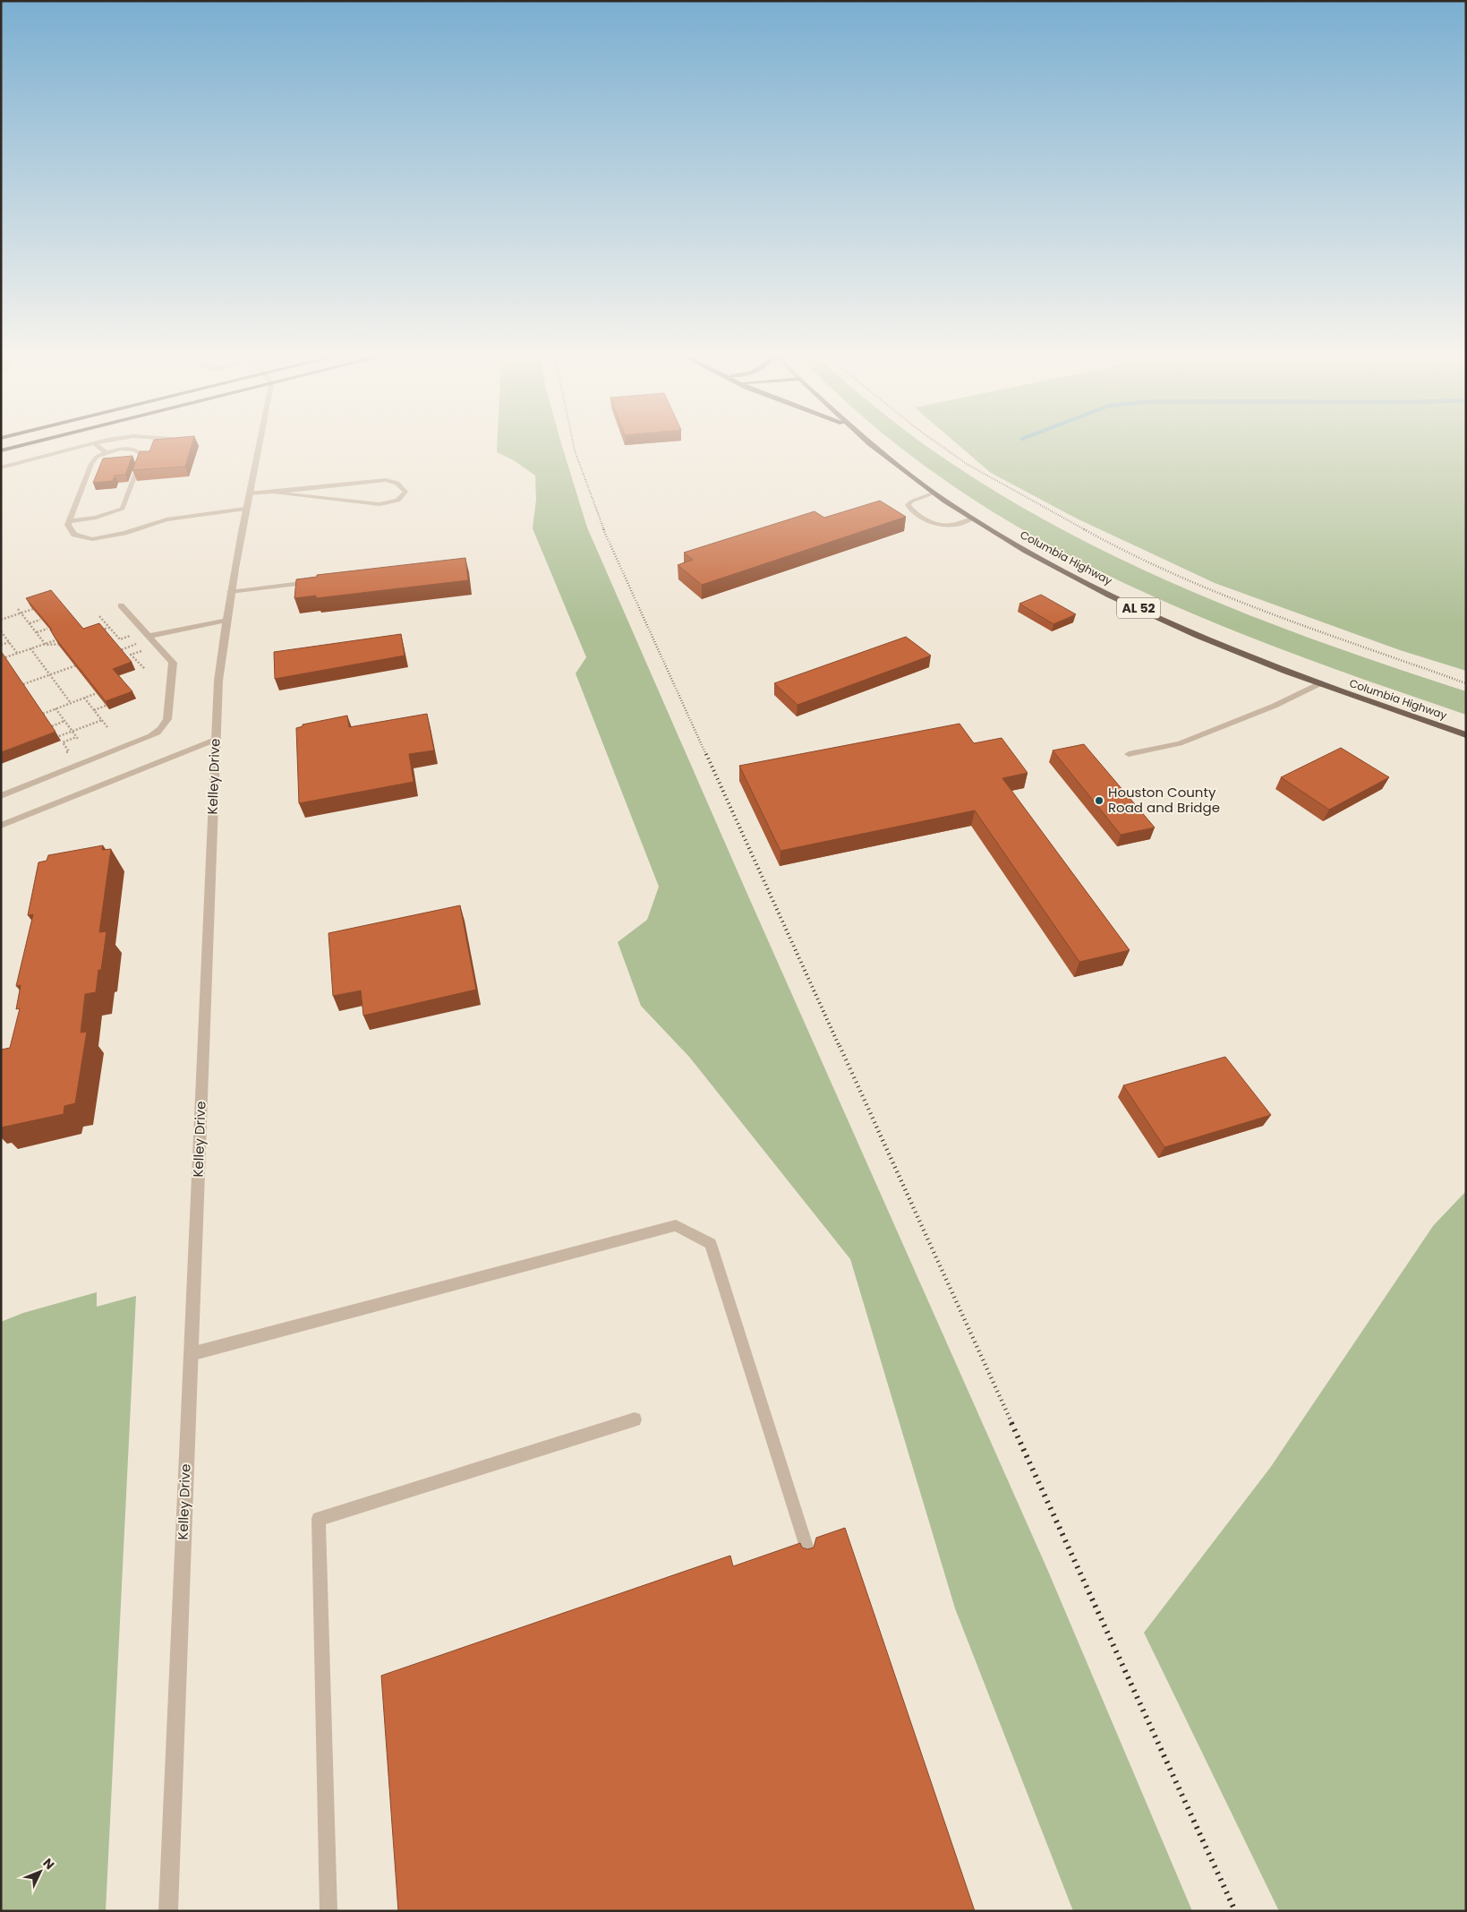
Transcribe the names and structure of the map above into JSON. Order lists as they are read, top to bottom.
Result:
{
  "streets": {
    "main road": ["Columbia Highway", "AL 52"],
    "street": ["Kelley Drive"]
  },
  "places": ["Houston County Road and Bridge"],
  "north": "top right"
}
